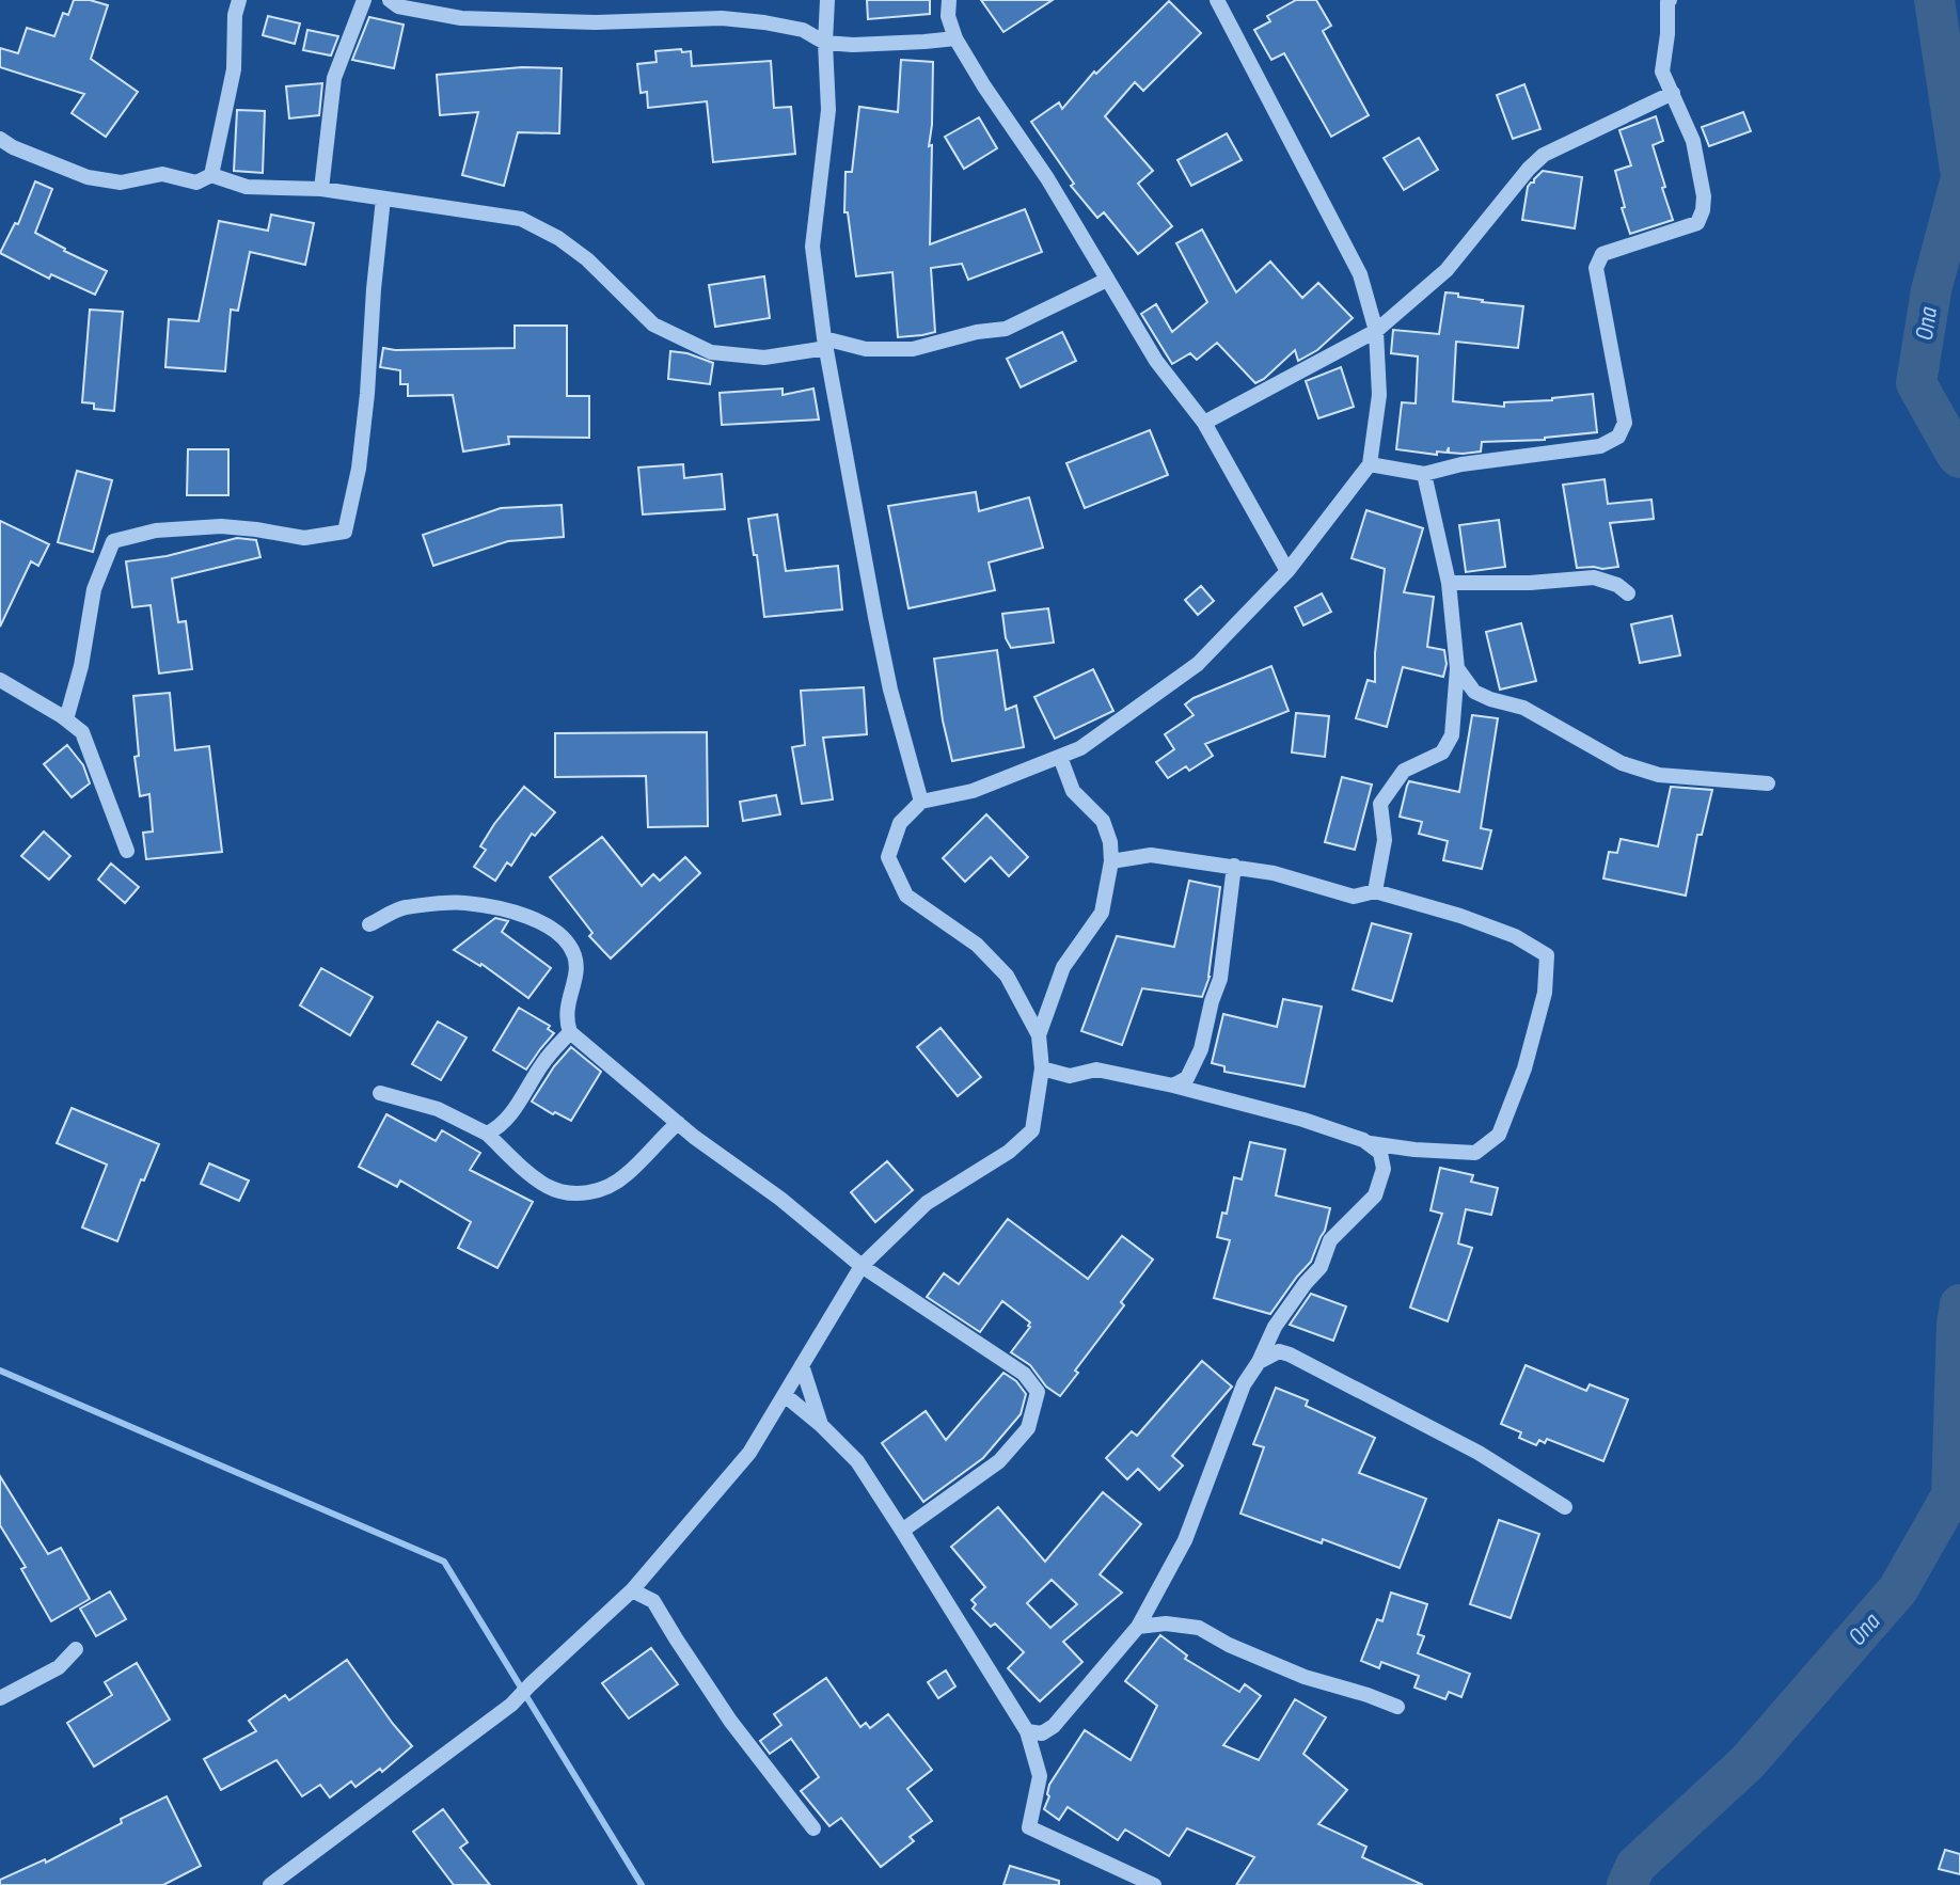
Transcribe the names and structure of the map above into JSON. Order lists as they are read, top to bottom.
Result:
{
  "water": ["Ona"]
}
